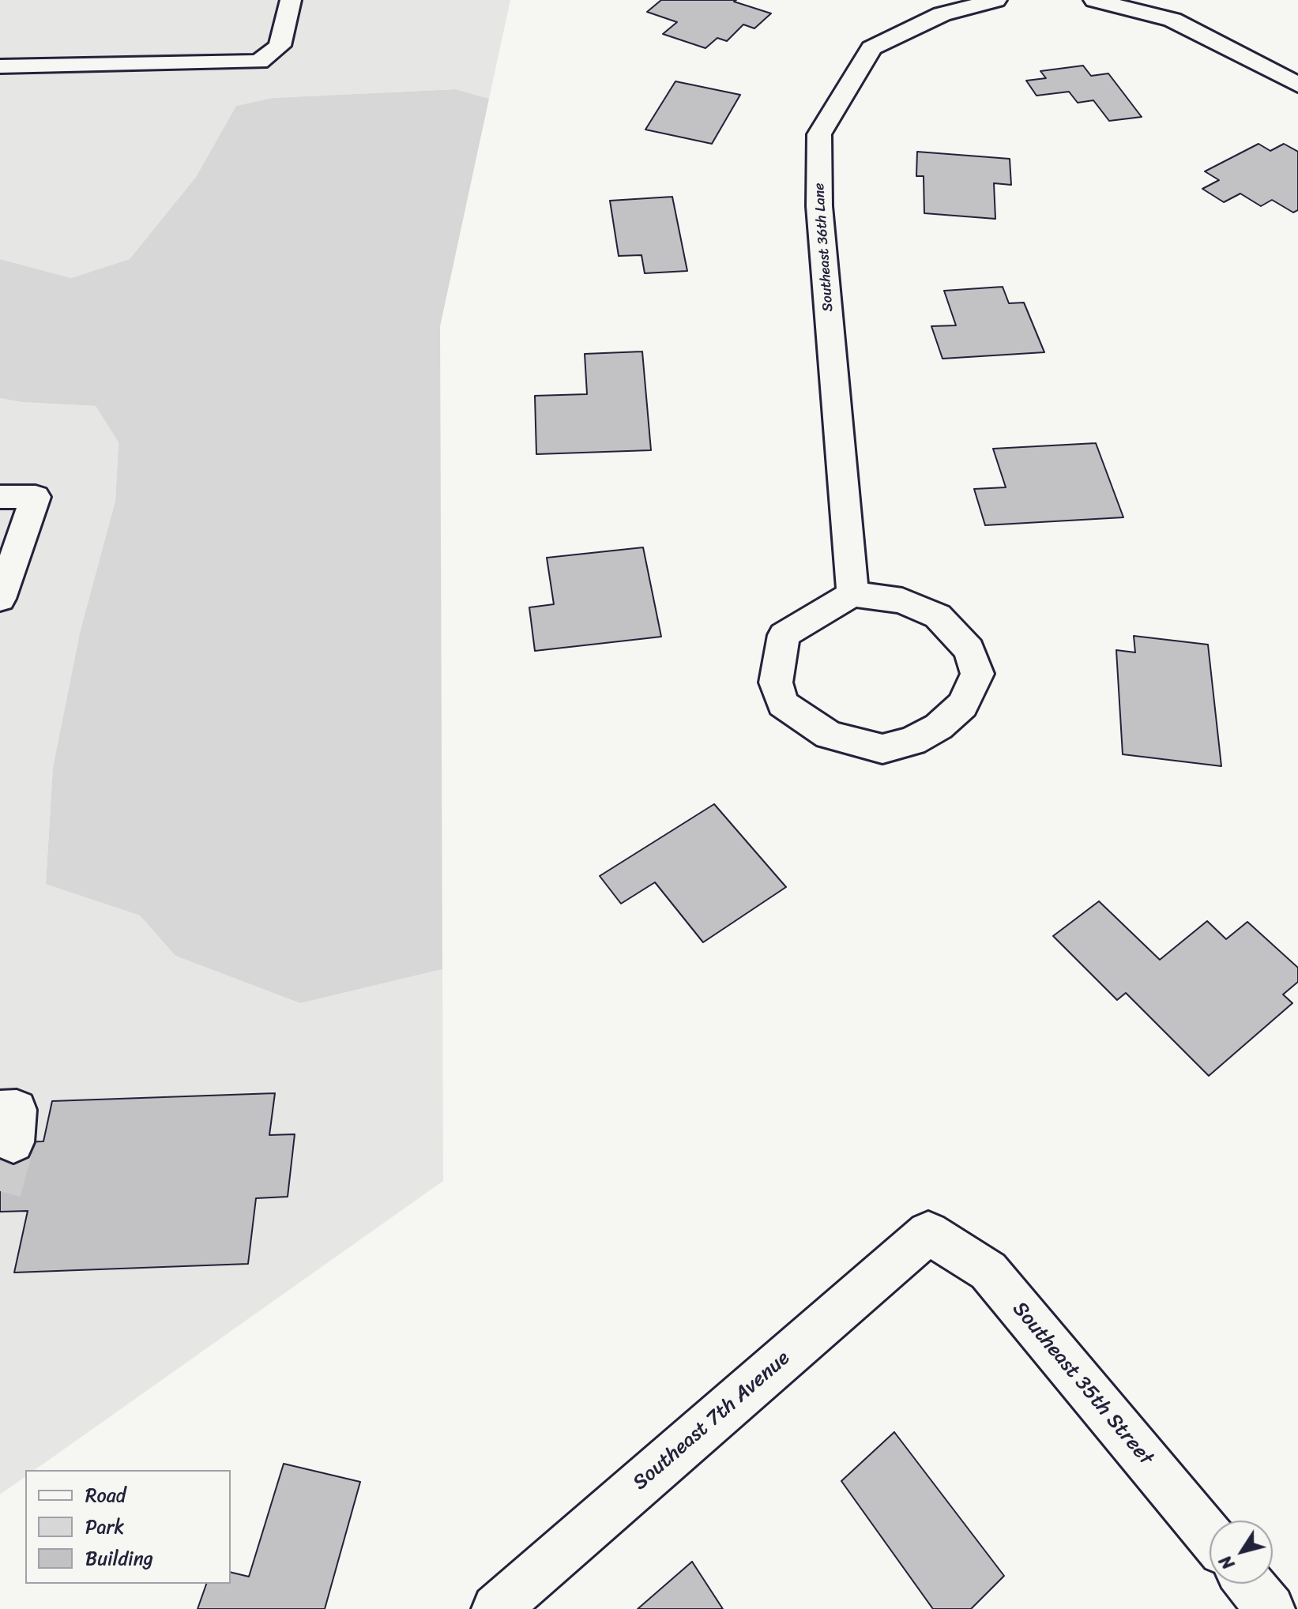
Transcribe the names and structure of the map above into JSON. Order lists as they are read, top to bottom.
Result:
{
  "streets": {
    "street": ["Southeast 36th Lane", "Southeast 35th Street", "Southeast 7th Avenue"]
  },
  "crossings": [
    ["Southeast 35th Street", "Southeast 7th Avenue"]
  ],
  "legend": ["Road", "Park", "Building"],
  "north": "bottom left"
}
